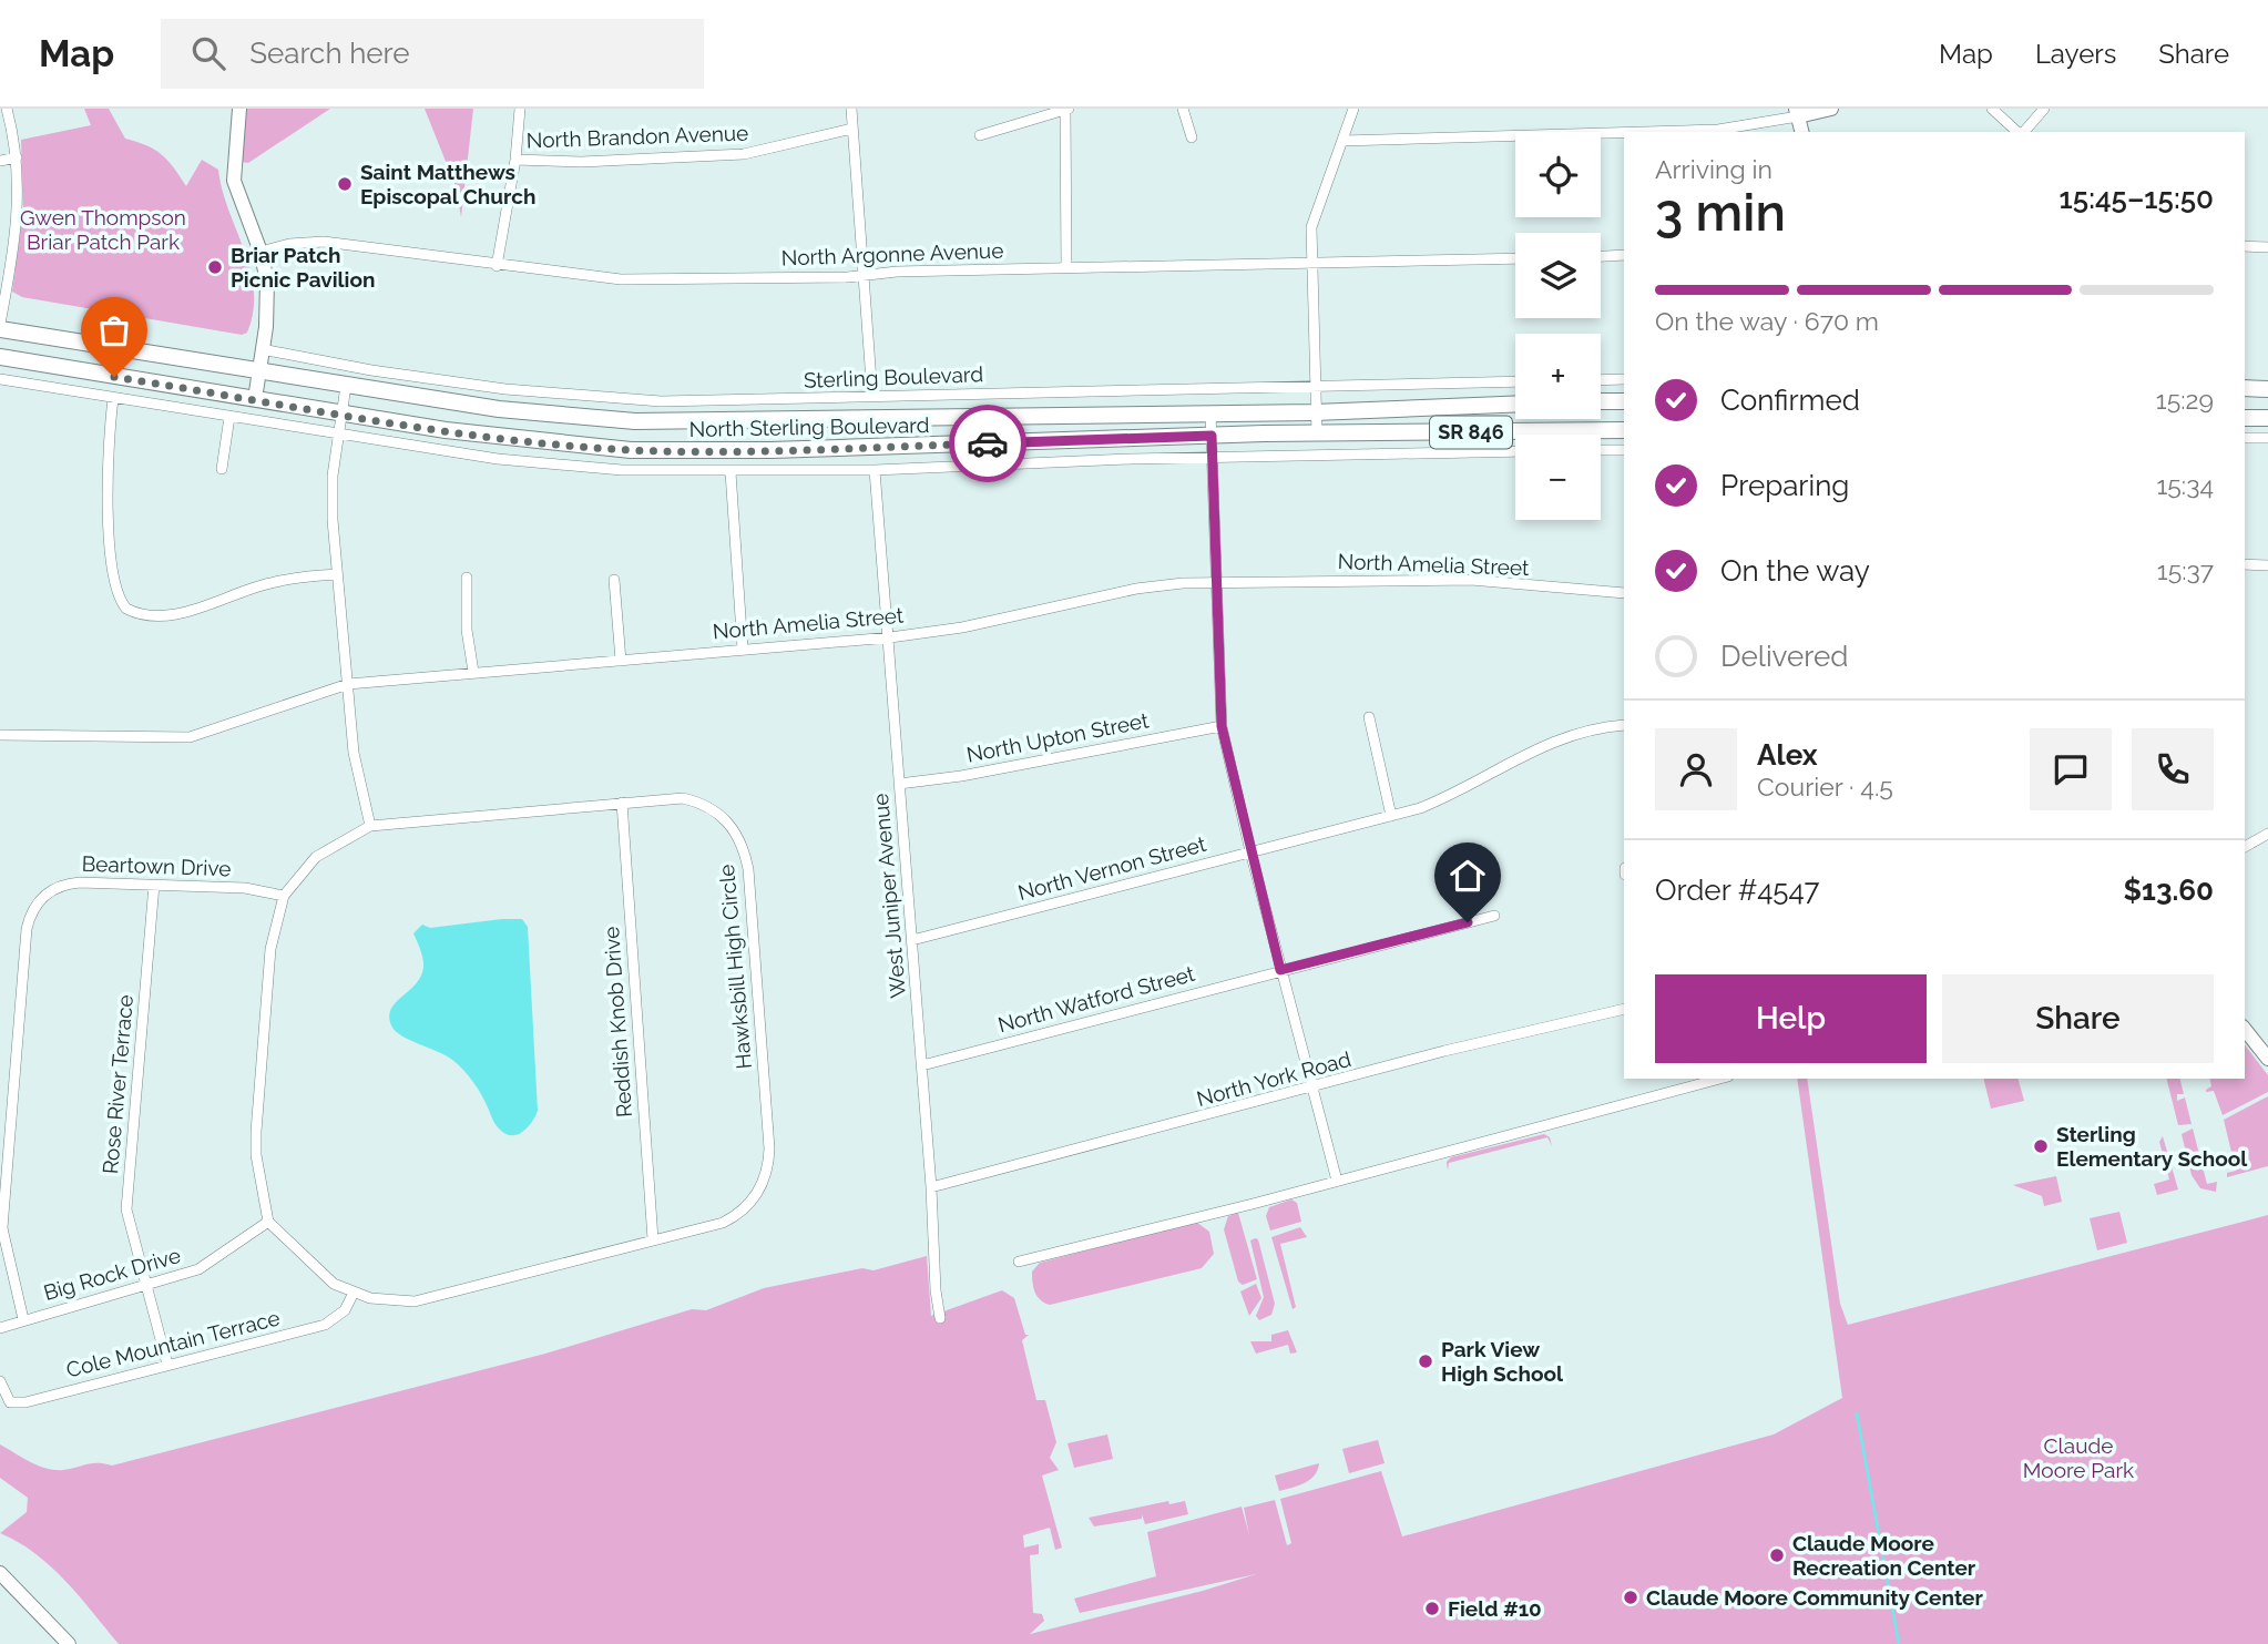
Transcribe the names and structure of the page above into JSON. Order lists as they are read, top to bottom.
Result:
{
  "streets": {
    "main road": ["North Sterling Boulevard", "SR 846"],
    "street": [
      "North Brandon Avenue",
      "North Argonne Avenue",
      "Sterling Boulevard",
      "North Amelia Street",
      "North Upton Street",
      "Beartown Drive",
      "North Vernon Street",
      "West Juniper Avenue",
      "Hawksbill High Circle",
      "North Watford Street",
      "Reddish Knob Drive",
      "North York Road",
      "Rose River Terrace",
      "Big Rock Drive",
      "Cole Mountain Terrace"
    ]
  },
  "crossings": [
    ["North Amelia Street", "West Juniper Avenue"],
    ["North Upton Street", "West Juniper Avenue"],
    ["Beartown Drive", "Hawksbill High Circle"],
    ["Beartown Drive", "Rose River Terrace"],
    ["Beartown Drive", "Big Rock Drive"],
    ["North Vernon Street", "West Juniper Avenue"],
    ["West Juniper Avenue", "North Watford Street"],
    ["West Juniper Avenue", "North York Road"],
    ["Hawksbill High Circle", "Reddish Knob Drive"],
    ["Hawksbill High Circle", "Big Rock Drive"],
    ["Hawksbill High Circle", "Cole Mountain Terrace"],
    ["Rose River Terrace", "Big Rock Drive"],
    ["Rose River Terrace", "Cole Mountain Terrace"]
  ],
  "parks": ["Gwen Thompson Briar Patch Park", "Claude Moore Park"],
  "places": [
    "Saint Matthews Episcopal Church",
    "Briar Patch Picnic Pavilion",
    "Sterling Elementary School",
    "Park View High School",
    "Claude Moore Recreation Center",
    "Claude Moore Community Center",
    "Field #10"
  ],
  "page": {
    "header": "Map",
    "search": "Search here",
    "nav": ["Map", "Layers", "Share"],
    "map_buttons": ["+", "−"],
    "heading": ["3 min", "Arriving in", "15:45–15:50"],
    "panel": [
      "Alex",
      "Courier · 4.5",
      "Order #4547",
      "$13.60"
    ],
    "bar": "On the way · 670 m",
    "list": [
      ["Confirmed", "15:29"],
      ["Preparing", "15:34"],
      ["On the way", "15:37"],
      "Delivered"
    ],
    "buttons": ["Help", "Share"]
  }
}
